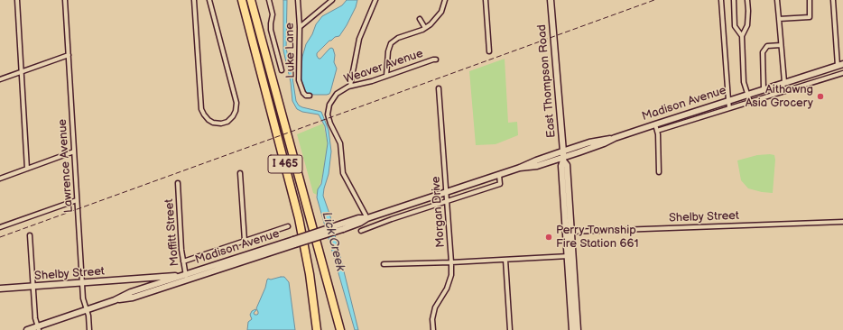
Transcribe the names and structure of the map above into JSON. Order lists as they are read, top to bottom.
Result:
{
  "streets": {
    "highway": ["I 465"],
    "main road": ["East Thompson Road", "Madison Avenue", "Shelby Street"],
    "street": [
      "Luke Lane",
      "Weaver Avenue",
      "Lawrence Avenue",
      "Morgan Drive",
      "Moffitt Street"
    ]
  },
  "crossings": [
    ["Weaver Avenue", "Madison Avenue"],
    ["East Thompson Road", "Madison Avenue"],
    ["East Thompson Road", "Shelby Street"],
    ["Madison Avenue", "Lawrence Avenue"],
    ["Madison Avenue", "Morgan Drive"],
    ["Madison Avenue", "Shelby Street"],
    ["Madison Avenue", "Moffitt Street"],
    ["Lawrence Avenue", "Shelby Street"]
  ],
  "water": ["Lick Creek"],
  "places": ["Aithawng Asia Grocery", "Perry Township Fire Station 661"]
}
